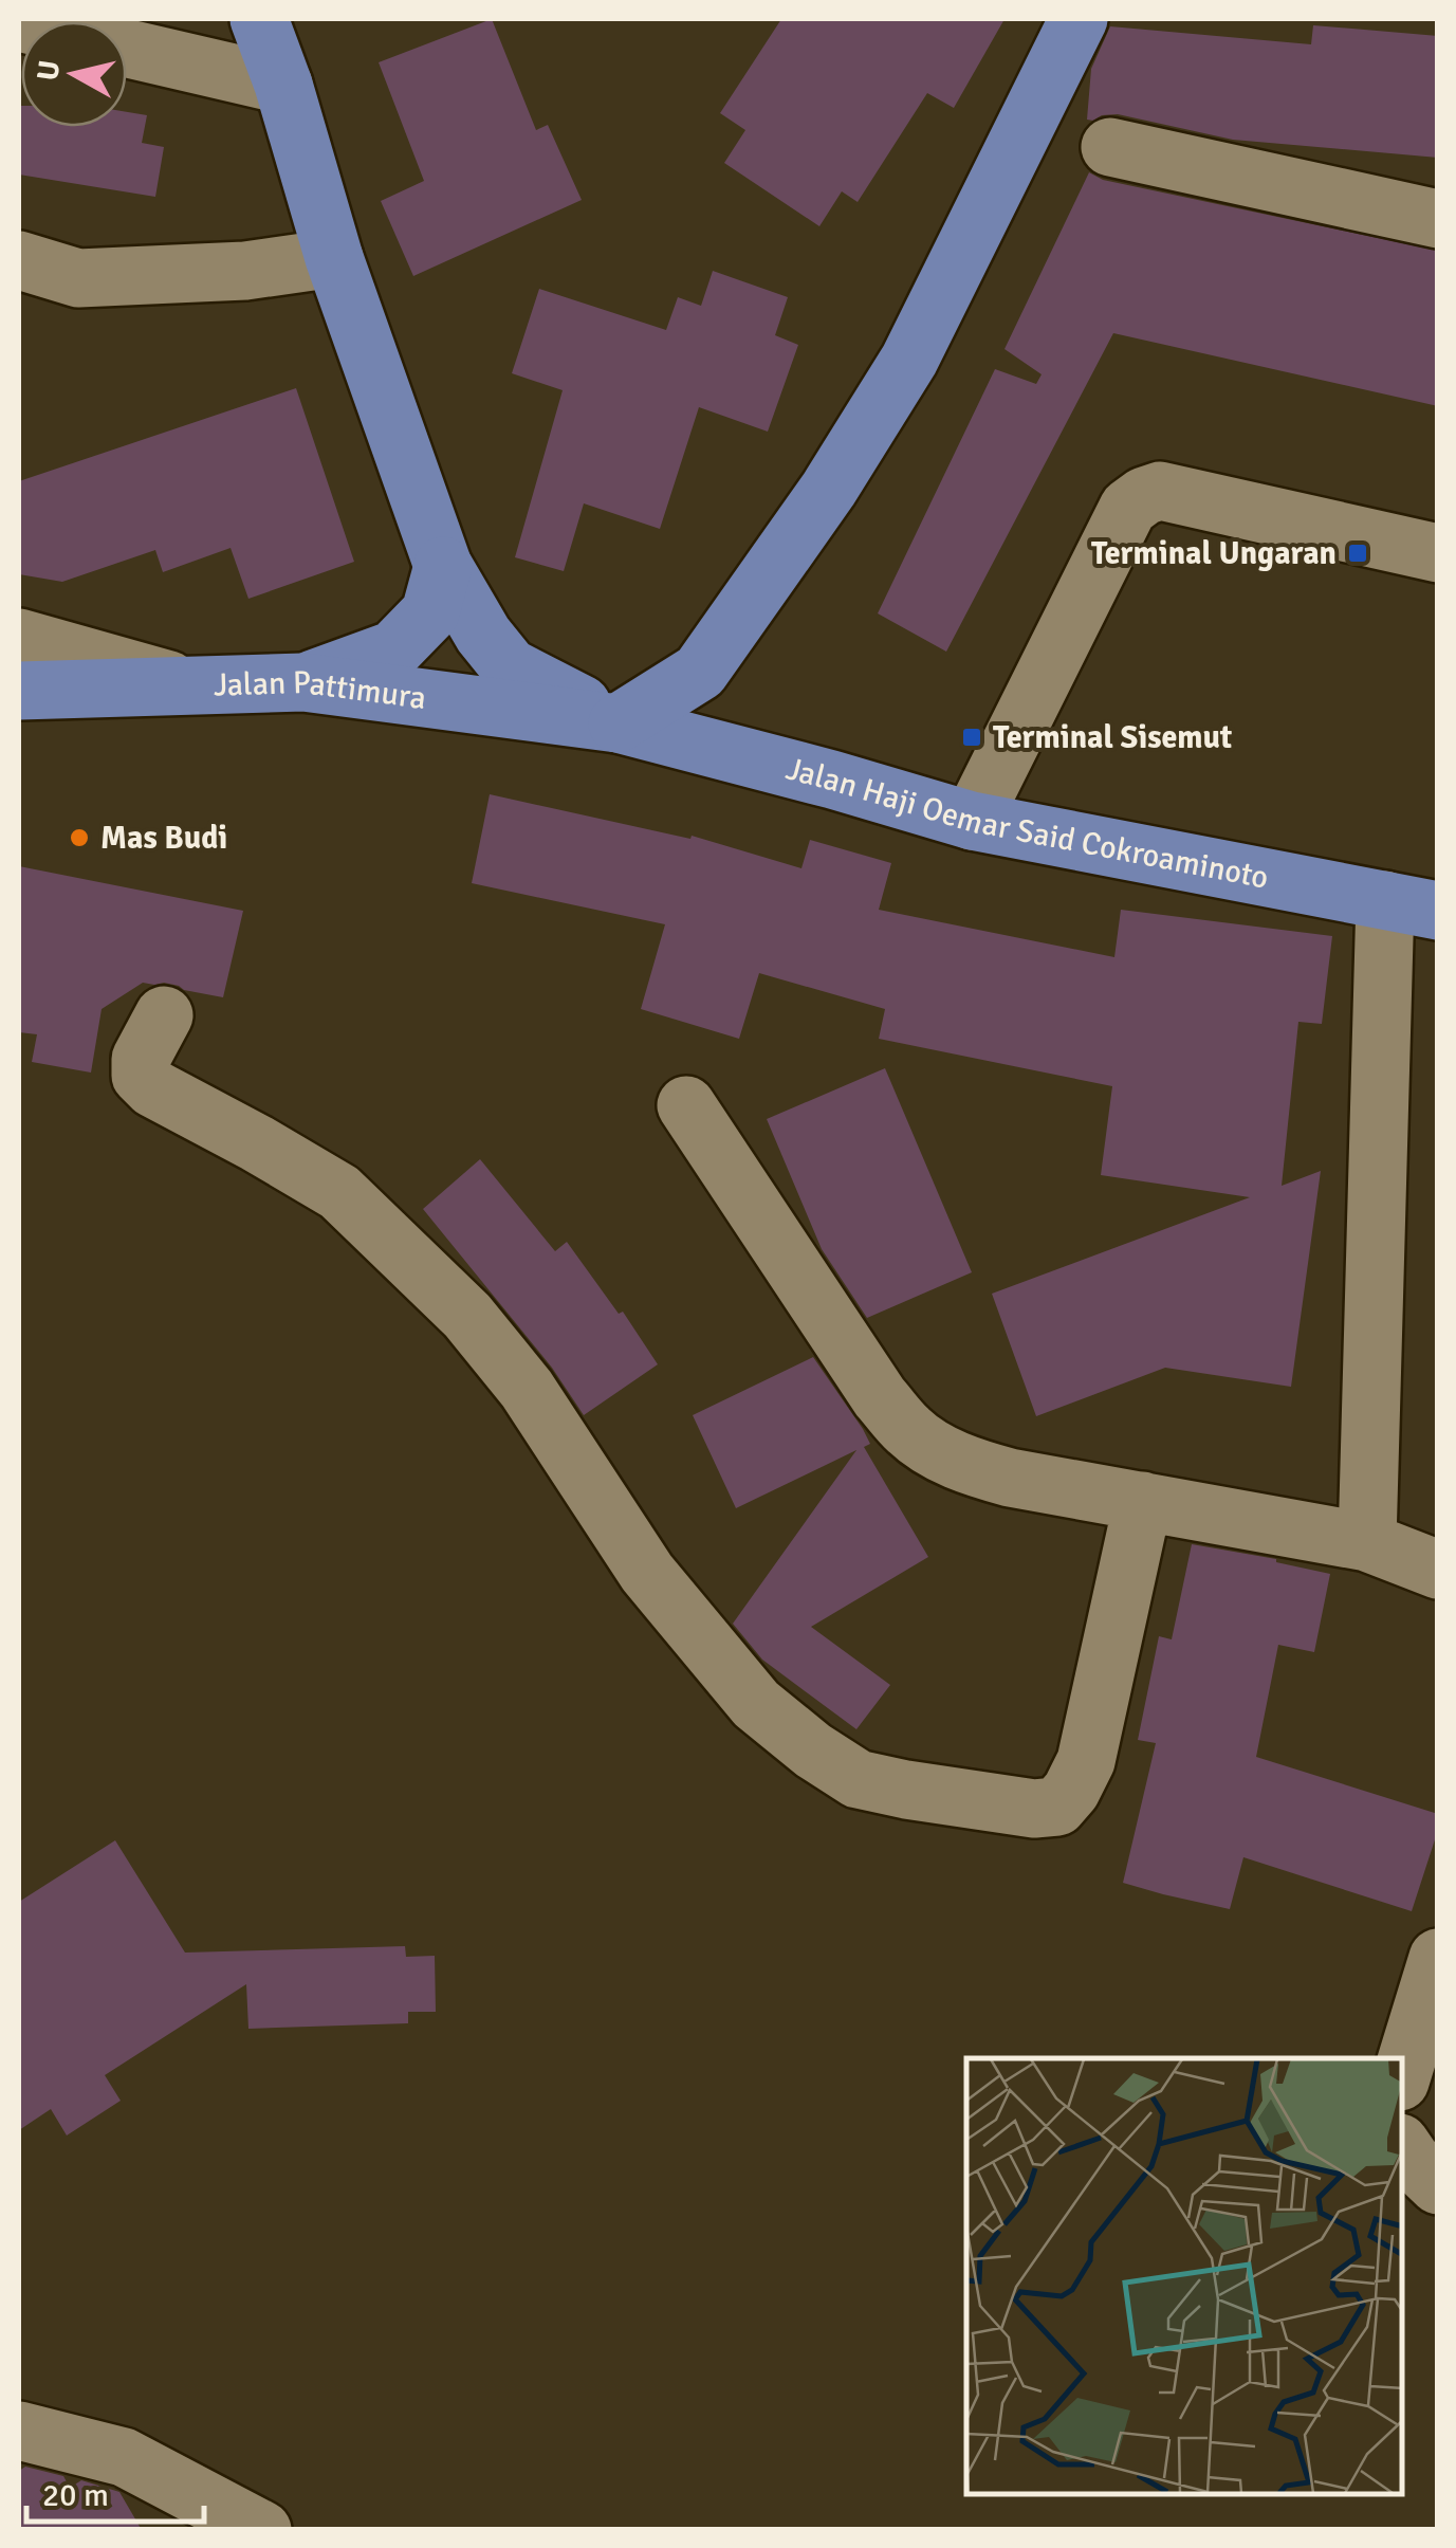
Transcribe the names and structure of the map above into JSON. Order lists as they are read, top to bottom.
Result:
{
  "streets": {
    "main road": ["Jalan Pattimura", "Jalan Haji Oemar Said Cokroaminoto"]
  },
  "crossings": [
    ["Jalan Pattimura", "Jalan Haji Oemar Said Cokroaminoto"]
  ],
  "places": {
    "transit": ["Terminal Ungaran", "Terminal Sisemut"],
    "other": ["Mas Budi"]
  },
  "scale_bar": "20 m",
  "north": "left"
}
